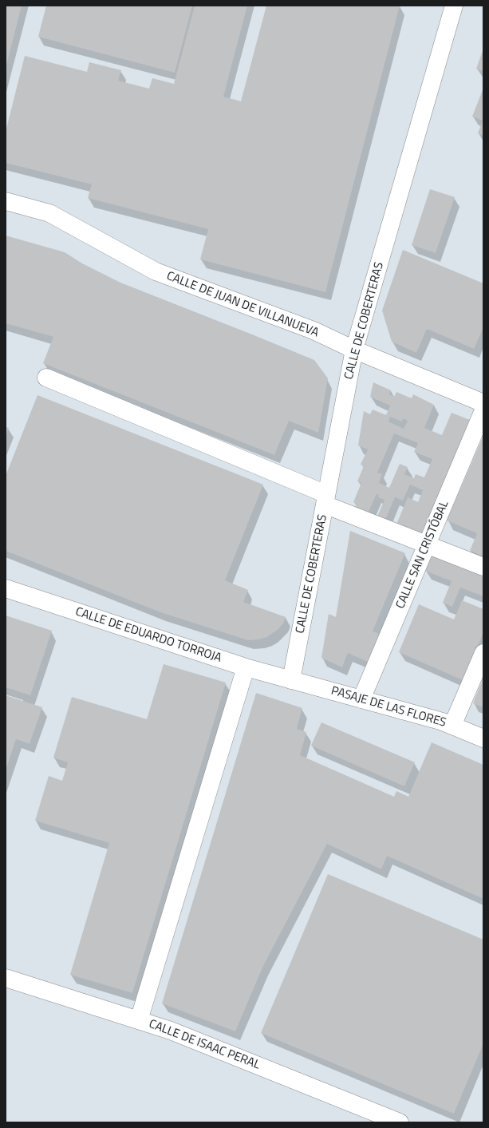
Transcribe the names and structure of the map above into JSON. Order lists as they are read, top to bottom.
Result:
{
  "streets": {
    "street": [
      "CALLE DE JUAN DE VILLANUEVA",
      "CALLE DE COBERTERAS",
      "CALLE SAN CRISTÓBAL",
      "CALLE DE EDUARDO TORROJA",
      "PASAJE DE LAS FLORES",
      "CALLE DE ISAAC PERAL"
    ]
  },
  "crossings": [
    ["CALLE DE JUAN DE VILLANUEVA", "CALLE DE COBERTERAS"],
    ["CALLE DE COBERTERAS", "CALLE DE EDUARDO TORROJA"],
    ["CALLE DE COBERTERAS", "PASAJE DE LAS FLORES"],
    ["CALLE SAN CRISTÓBAL", "PASAJE DE LAS FLORES"],
    ["CALLE DE EDUARDO TORROJA", "PASAJE DE LAS FLORES"]
  ]
}
